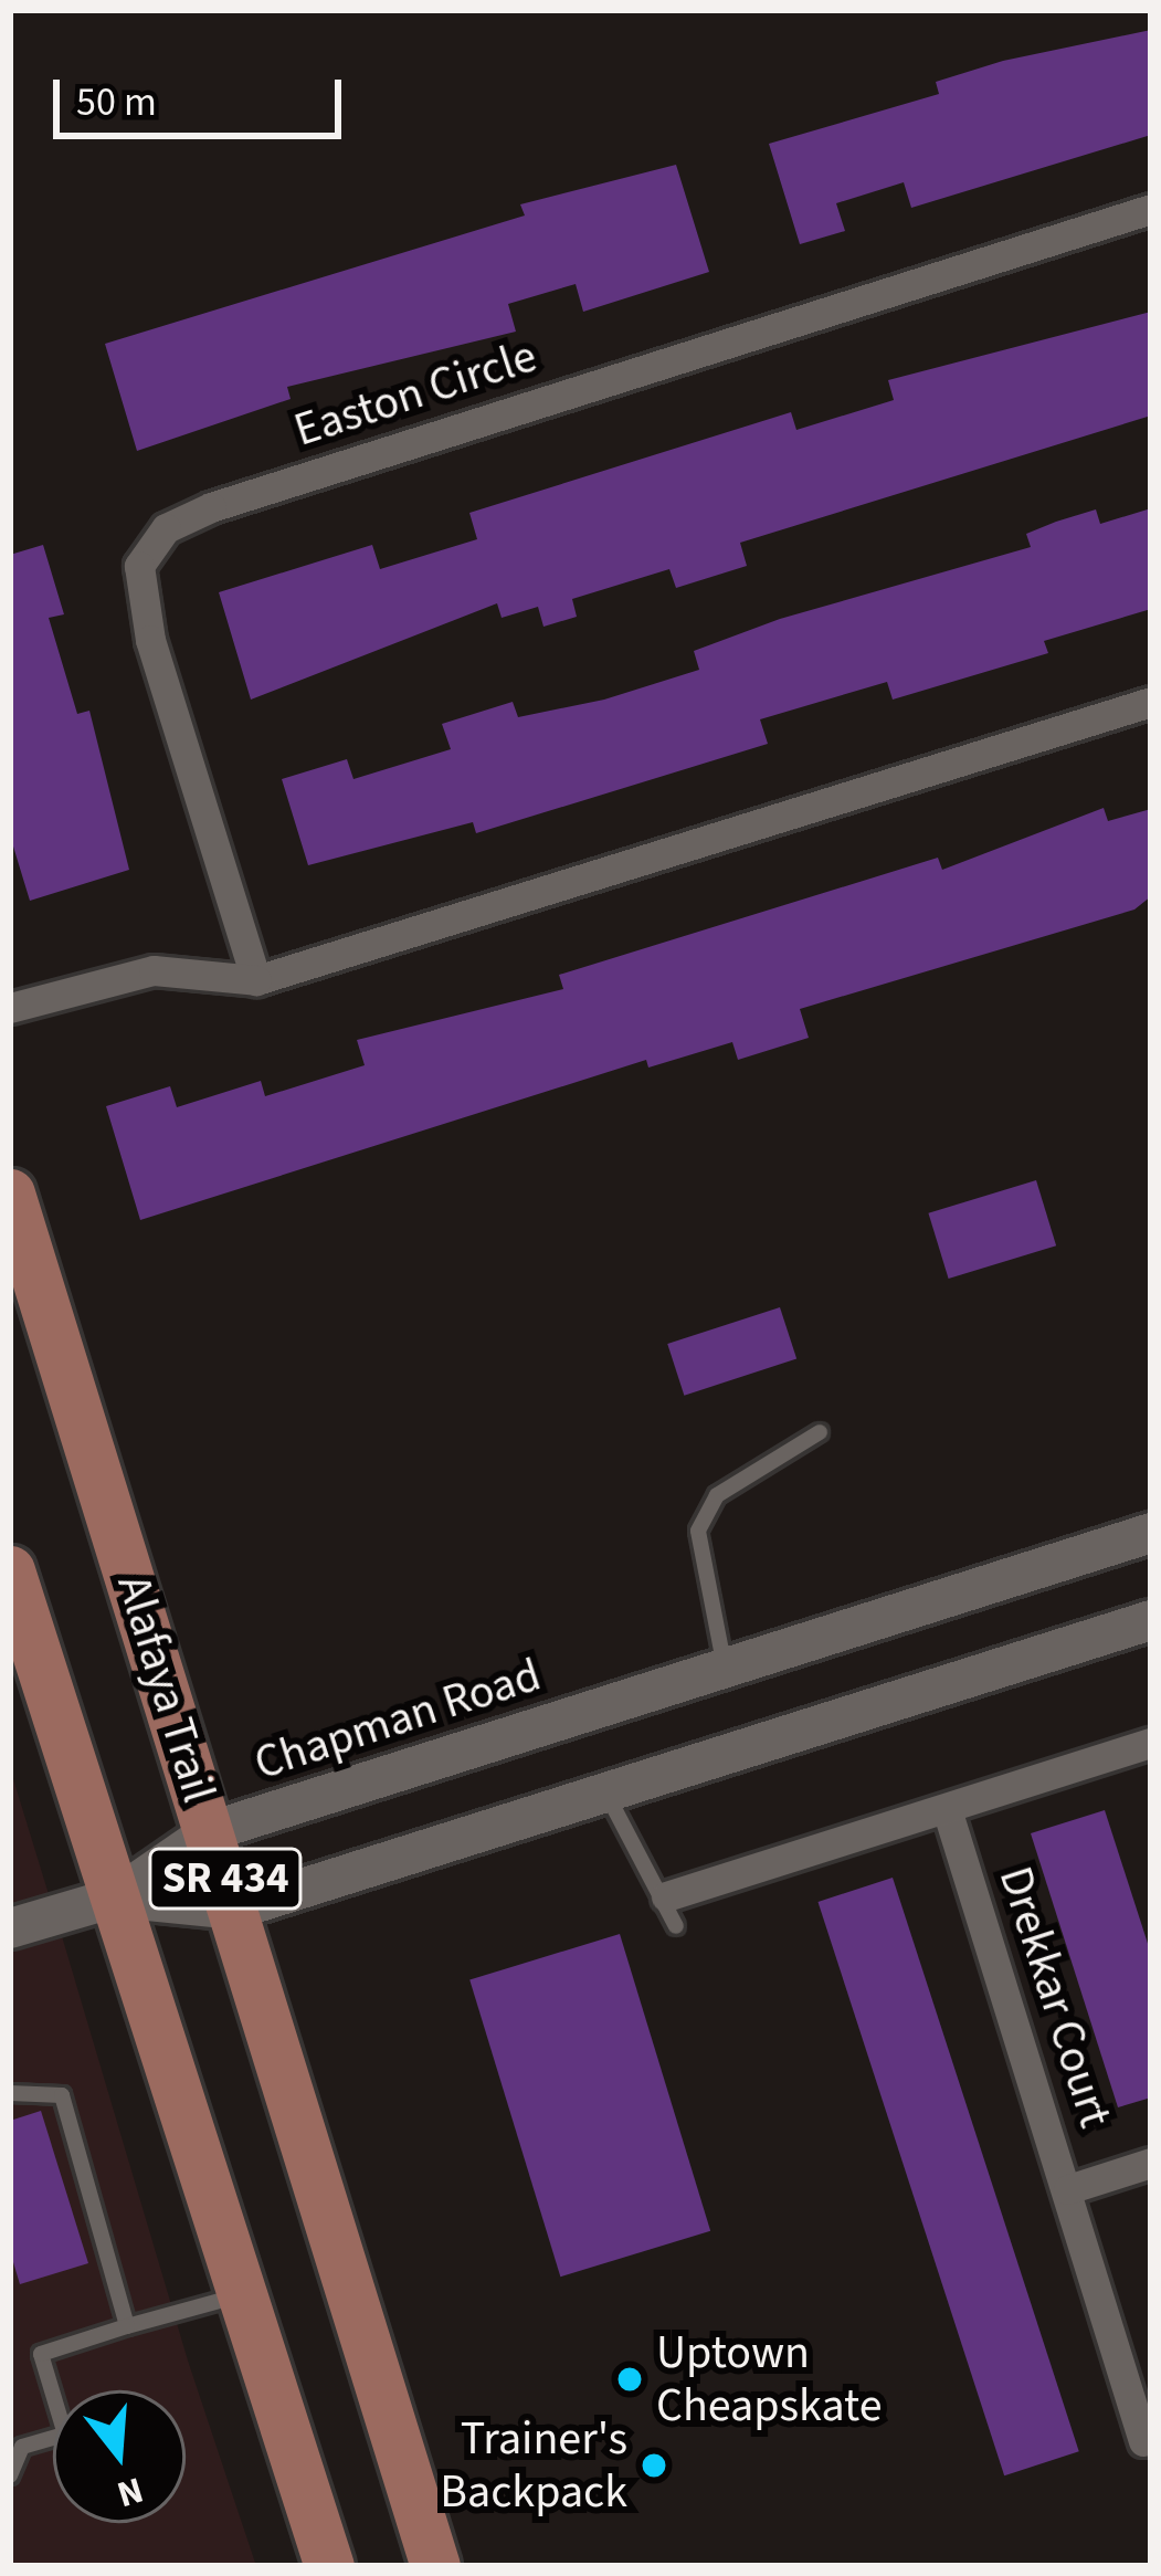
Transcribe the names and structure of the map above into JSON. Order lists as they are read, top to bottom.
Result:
{
  "streets": {
    "main road": ["Alafaya Trail", "SR 434"],
    "street": ["Easton Circle", "Chapman Road", "Drekkar Court"]
  },
  "crossings": [
    ["Alafaya Trail", "Chapman Road"],
    ["Chapman Road", "SR 434"]
  ],
  "places": ["Uptown Cheapskate", "Trainer's Backpack"],
  "scale_bar": "50 m",
  "north": "bottom"
}
